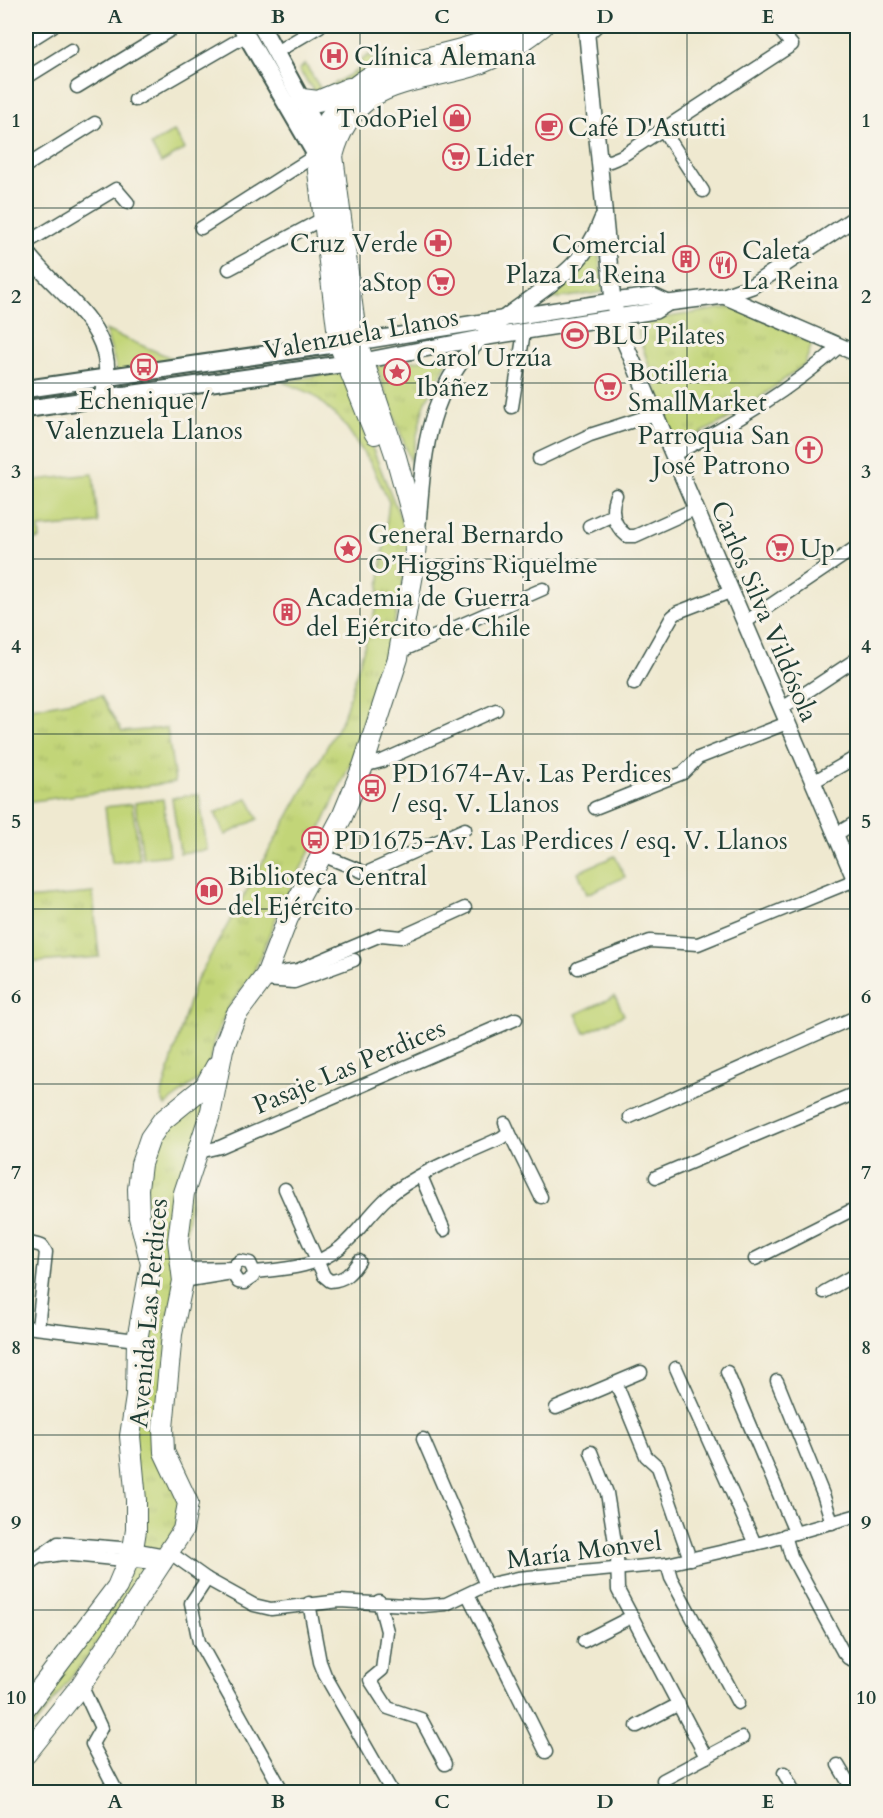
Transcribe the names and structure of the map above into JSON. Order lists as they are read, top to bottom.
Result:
{
  "streets": {
    "main road": ["Valenzuela Llanos", "Avenida Las Perdices"],
    "street": ["Carlos Silva Vildósola", "Pasaje Las Perdices", "María Monvel"]
  },
  "crossings": [
    ["Valenzuela Llanos", "Carlos Silva Vildósola"],
    ["Valenzuela Llanos", "Avenida Las Perdices"],
    ["Carlos Silva Vildósola", "Avenida Las Perdices"],
    ["Pasaje Las Perdices", "Avenida Las Perdices"],
    ["Avenida Las Perdices", "María Monvel"]
  ],
  "places": {
    "hospital": ["Clínica Alemana"],
    "shop": ["TodoPiel"],
    "cafe": ["Café D'Astutti"],
    "supermarket": [
      "Lider",
      "aStop",
      "Botilleria SmallMarket",
      "Up"
    ],
    "pharmacy": ["Cruz Verde"],
    "building": ["Comercial Plaza La Reina", "Academia de Guerra del Ejército de Chile"],
    "restaurant": ["Caleta La Reina"],
    "sports": ["BLU Pilates"],
    "bus stop": ["Echenique / Valenzuela Llanos", "PD1674-Av. Las Perdices / esq. V. Llanos", "PD1675-Av. Las Perdices / esq. V. Llanos"],
    "place": ["Carol Urzúa Ibáñez", "General Bernardo O’Higgins Riquelme"],
    "church": ["Parroquia San José Patrono"],
    "library": ["Biblioteca Central del Ejército"]
  },
  "grid": {
    "columns": [
      "A",
      "B",
      "C",
      "D",
      "E"
    ],
    "rows": [
      "1",
      "2",
      "3",
      "4",
      "5",
      "6",
      "7",
      "8",
      "9",
      "10"
    ]
  }
}
